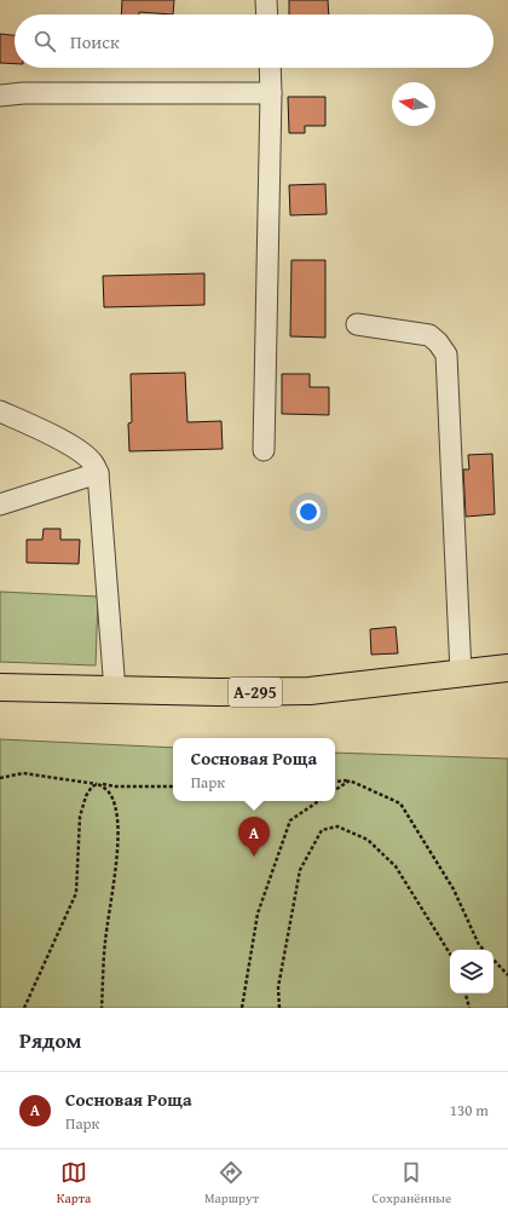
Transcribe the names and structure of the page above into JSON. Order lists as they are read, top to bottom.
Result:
{
  "streets": {
    "main road": ["А-295"]
  },
  "north": "left",
  "page": {
    "search": "Поиск",
    "popup": ["Сосновая Роща", "Парк"],
    "pins": "A",
    "heading": "Рядом",
    "list": [
      {
        "mark": "A",
        "name": "Сосновая Роща",
        "note": "Парк",
        "value": "130 m"
      }
    ],
    "nav": ["Карта", "Маршрут", "Сохранённые"]
  }
}
